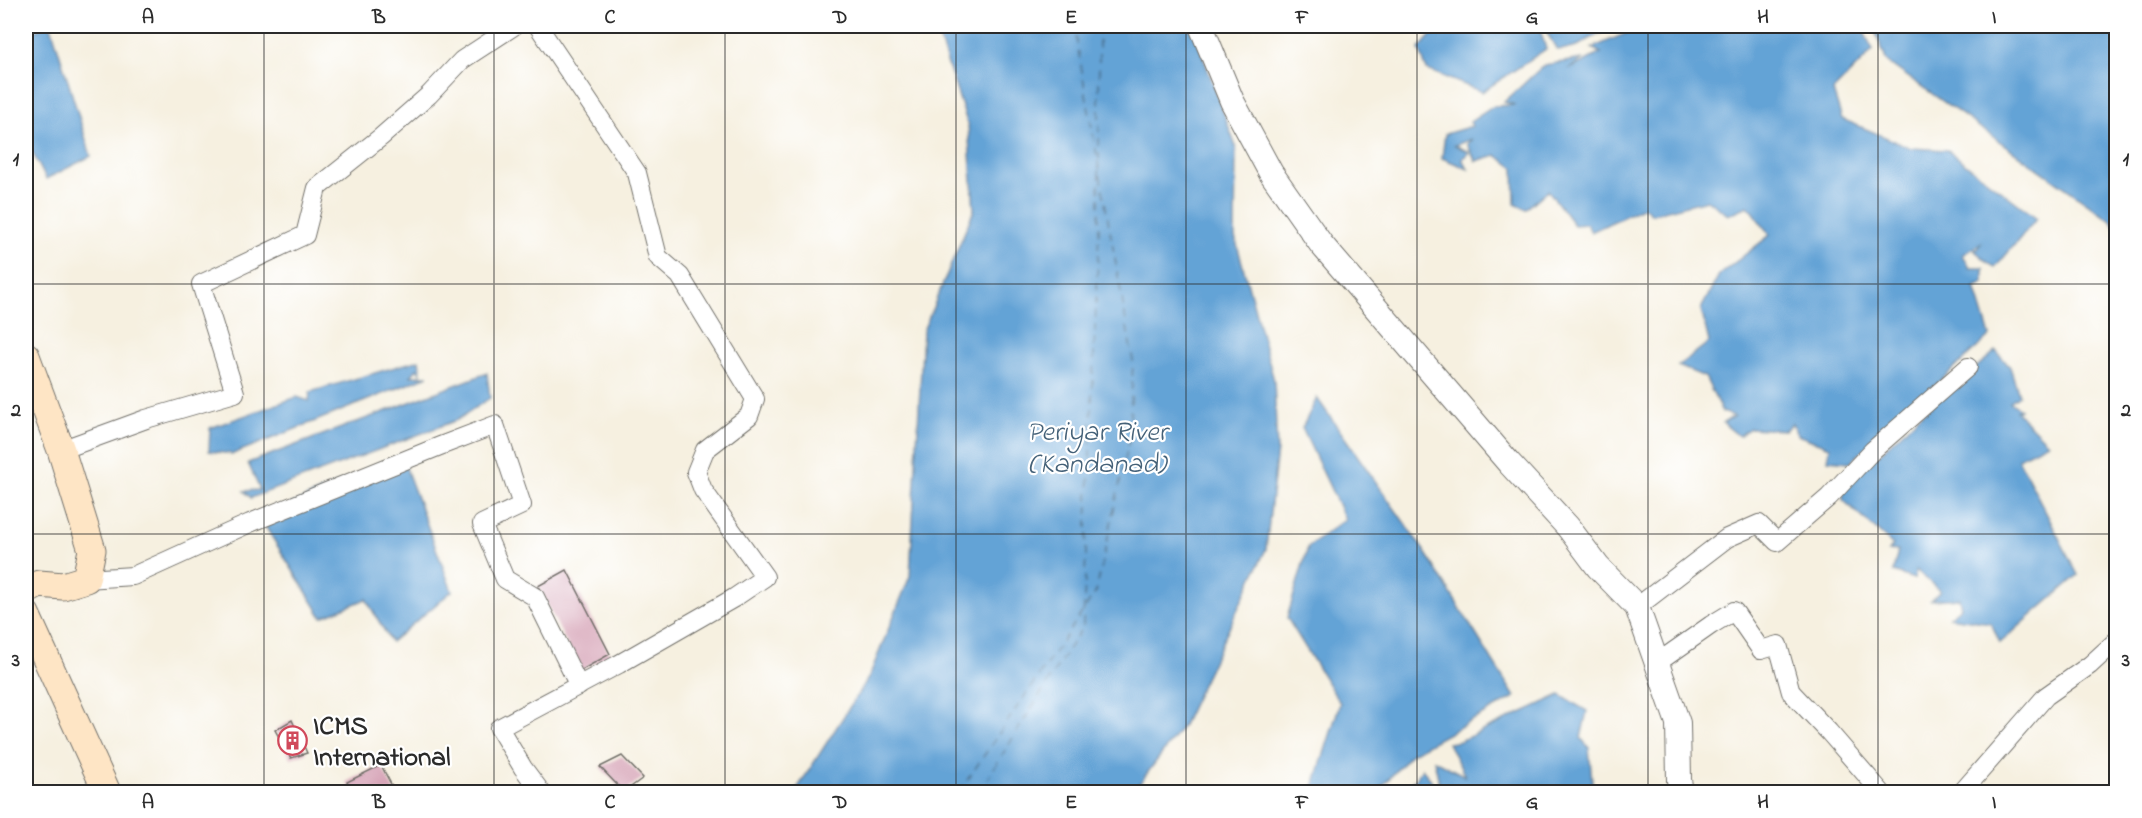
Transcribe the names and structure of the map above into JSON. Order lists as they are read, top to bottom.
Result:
{
  "water": ["Periyar River (Kandanad)"],
  "places": {
    "building": ["ICMS International"]
  },
  "grid": {
    "columns": [
      "A",
      "B",
      "C",
      "D",
      "E",
      "F",
      "G",
      "H",
      "I"
    ],
    "rows": ["1", "2", "3"]
  }
}
